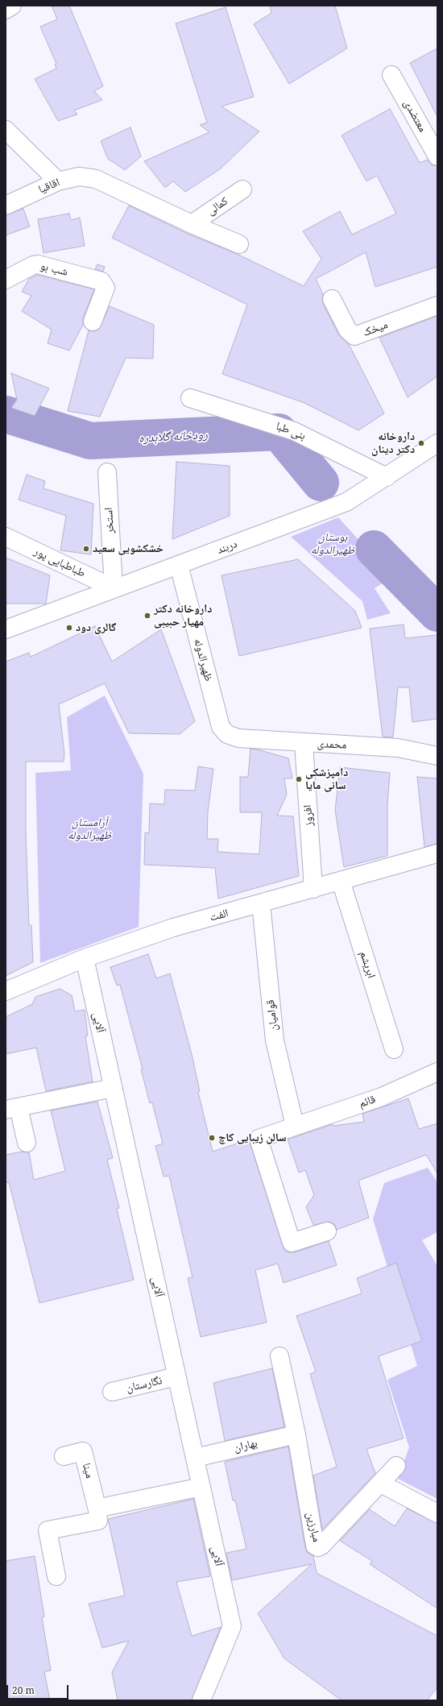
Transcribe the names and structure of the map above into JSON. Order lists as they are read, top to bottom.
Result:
{
  "streets": {
    "street": [
      "معتضدی",
      "اقاقیا",
      "کمالی",
      "شب بو",
      "میخک",
      "بنی طبا",
      "استخر",
      "دربند",
      "طباطبایی پور",
      "ظهیرالدوله",
      "محمدی",
      "افروز",
      "الفت",
      "ابریشم",
      "قوامیان",
      "آلایی",
      "قائم",
      "نگارستان",
      "بهاران",
      "مینا",
      "مبارزین"
    ]
  },
  "crossings": [
    ["اقاقیا", "کمالی"],
    ["بنی طبا", "دربند"],
    ["استخر", "دربند"],
    ["استخر", "طباطبایی پور"],
    ["دربند", "طباطبایی پور"],
    ["دربند", "ظهیرالدوله"],
    ["ظهیرالدوله", "محمدی"],
    ["محمدی", "افروز"],
    ["افروز", "الفت"],
    ["الفت", "ابریشم"],
    ["الفت", "قوامیان"],
    ["الفت", "آلایی"],
    ["قوامیان", "قائم"],
    ["آلایی", "نگارستان"],
    ["آلایی", "بهاران"],
    ["بهاران", "مبارزین"]
  ],
  "water": ["رودخانه گلابدره"],
  "parks": ["بوستان ظهیرالدوله", "آرامستان ظهیرالدوله"],
  "places": [
    "داروخانه دکتر دینان",
    "خشکشویی سعید",
    "داروخانه دکتر مهیار حبیبی",
    "گالری دود",
    "دامپزشکی سانی مایا",
    "سالن زیبایی کاچ"
  ],
  "scale_bar": "20 m"
}
